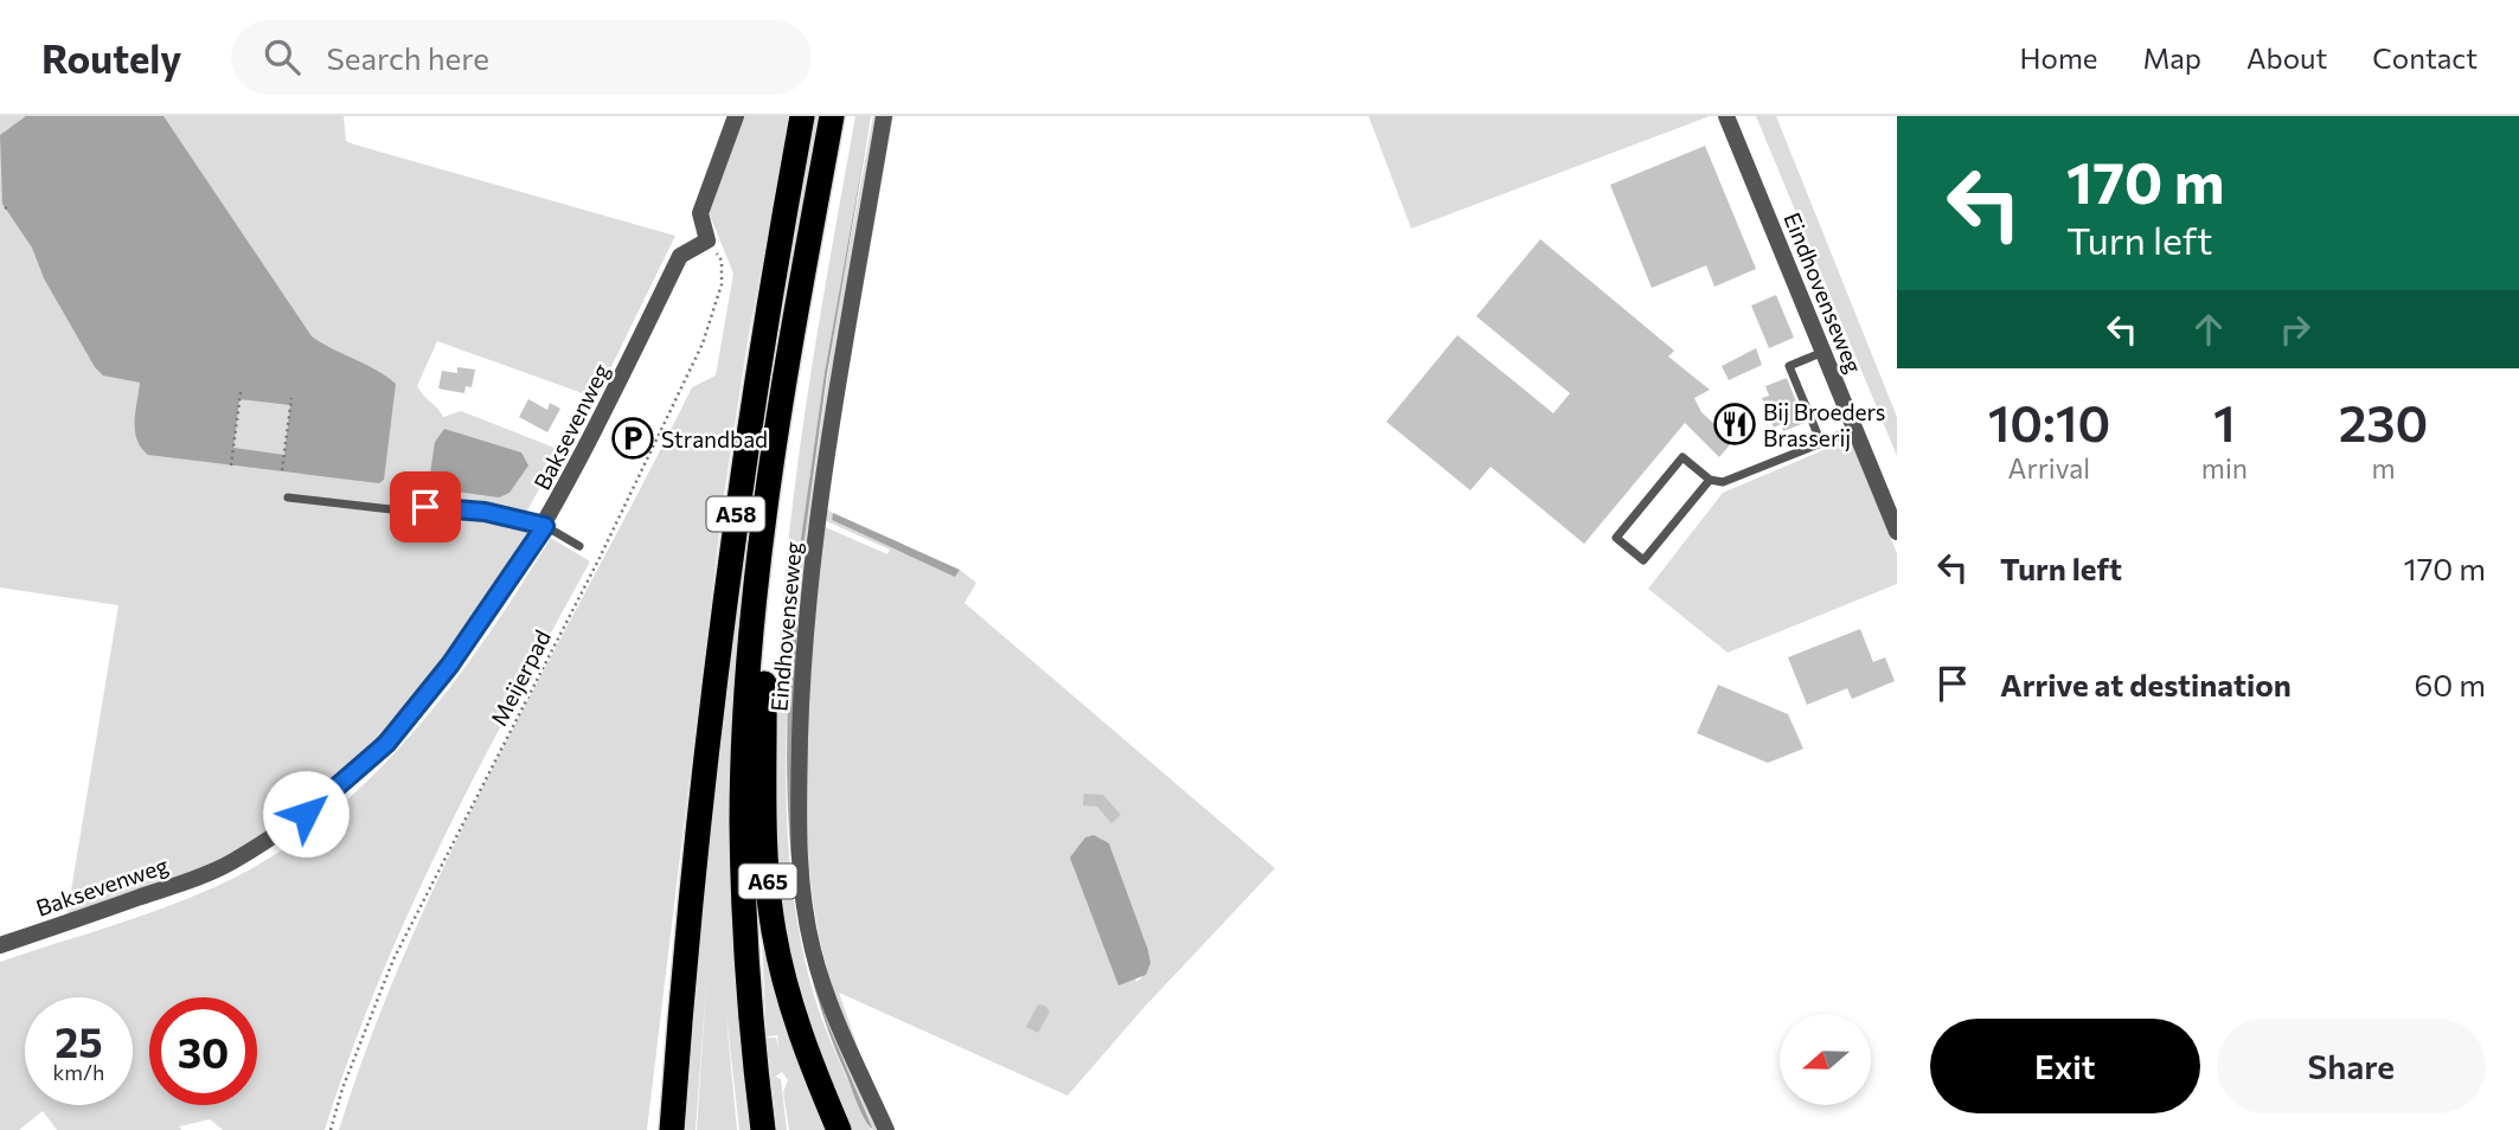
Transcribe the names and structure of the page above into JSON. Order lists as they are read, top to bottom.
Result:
{
  "streets": {
    "highway": ["A58", "A65"],
    "street": ["Eindhovenseweg", "Baksevenweg"],
    "path": ["Meijerpad"]
  },
  "crossings": [
    ["Baksevenweg", "Meijerpad"],
    ["A58", "A65"]
  ],
  "places": {
    "restaurant": ["Bij Broeders Brasserij"],
    "parking": ["Strandbad"]
  },
  "north": "left",
  "page": {
    "header": "Routely",
    "search": "Search here",
    "nav": [
      "Home",
      "Map",
      "About",
      "Contact"
    ],
    "turn": ["170 m", "Turn left"],
    "eta": [
      "10:10",
      "Arrival",
      "1",
      "min",
      "230",
      "m"
    ],
    "list": [
      {
        "name": "Turn left",
        "value": "170 m"
      },
      {
        "name": "Arrive at destination",
        "value": "60 m"
      }
    ],
    "speed": "25 km/h",
    "limit": "30",
    "buttons": ["Exit", "Share"]
  }
}
